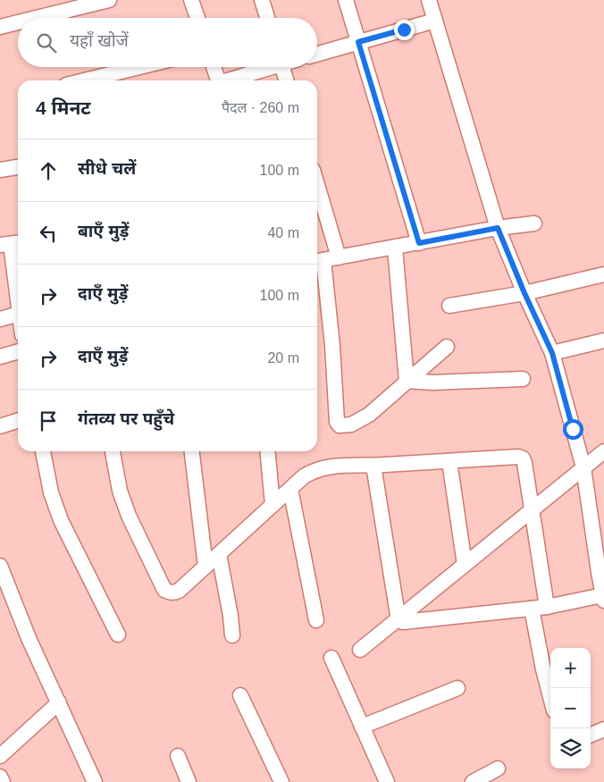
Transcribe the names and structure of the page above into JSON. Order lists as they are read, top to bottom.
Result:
{
  "page": {
    "search": "यहाँ खोजें",
    "heading": ["4 मिनट", "पैदल · 260 m"],
    "list": [
      ["सीधे चलें", "100 m"],
      ["बाएँ मुड़ें", "40 m"],
      ["दाएँ मुड़ें", "100 m"],
      ["दाएँ मुड़ें", "20 m"],
      "गंतव्य पर पहुँचे"
    ],
    "map_buttons": ["+", "−"]
  }
}
